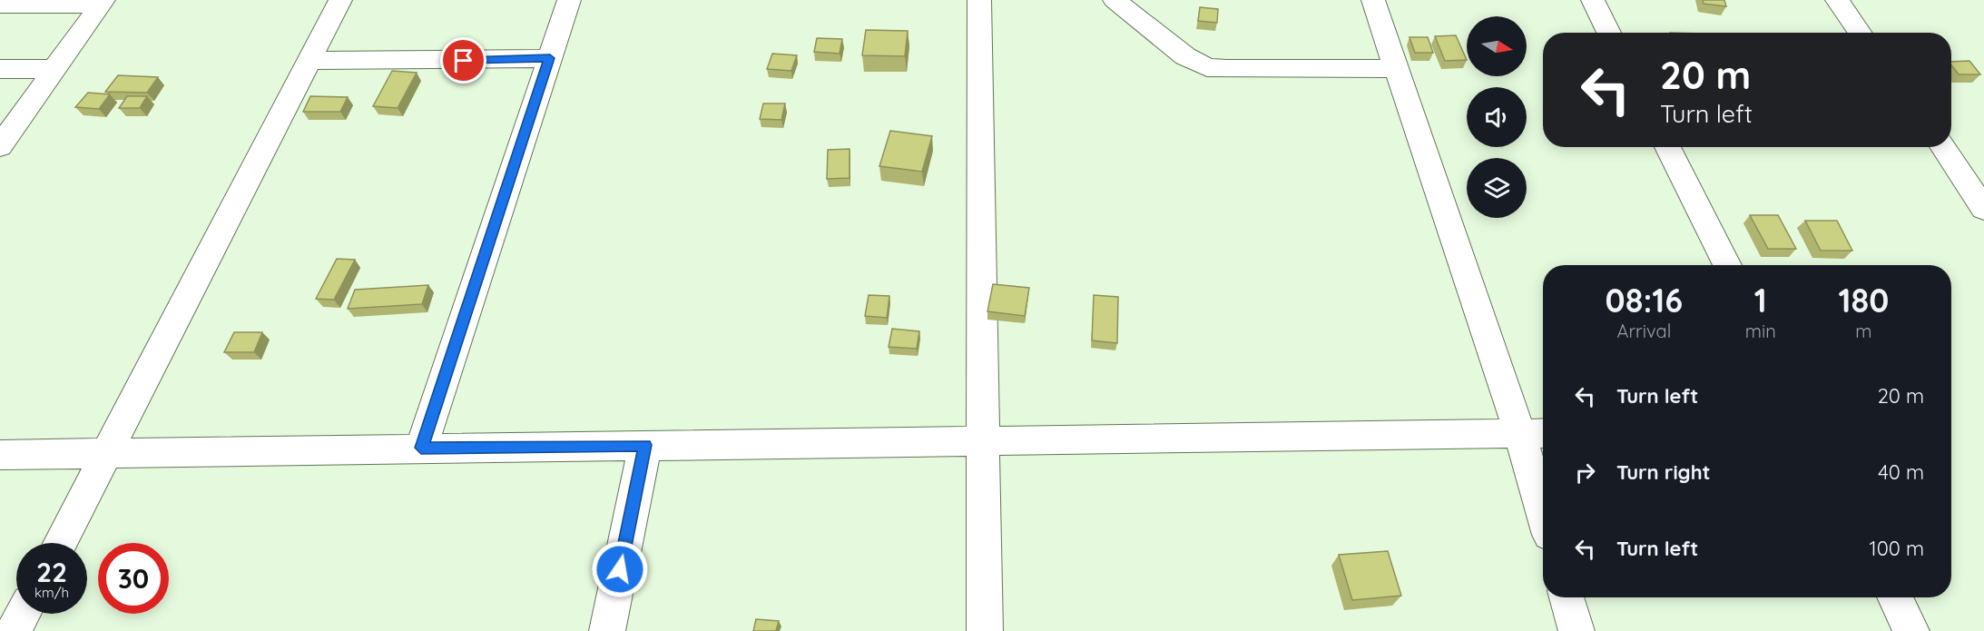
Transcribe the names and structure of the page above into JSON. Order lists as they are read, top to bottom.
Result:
{
  "north": "right",
  "page": {
    "turn": ["20 m", "Turn left"],
    "eta": [
      "08:16",
      "Arrival",
      "1",
      "min",
      "180",
      "m"
    ],
    "list": [
      {
        "name": "Turn left",
        "value": "20 m"
      },
      {
        "name": "Turn right",
        "value": "40 m"
      },
      {
        "name": "Turn left",
        "value": "100 m"
      }
    ],
    "speed": "22 km/h",
    "limit": "30"
  }
}
